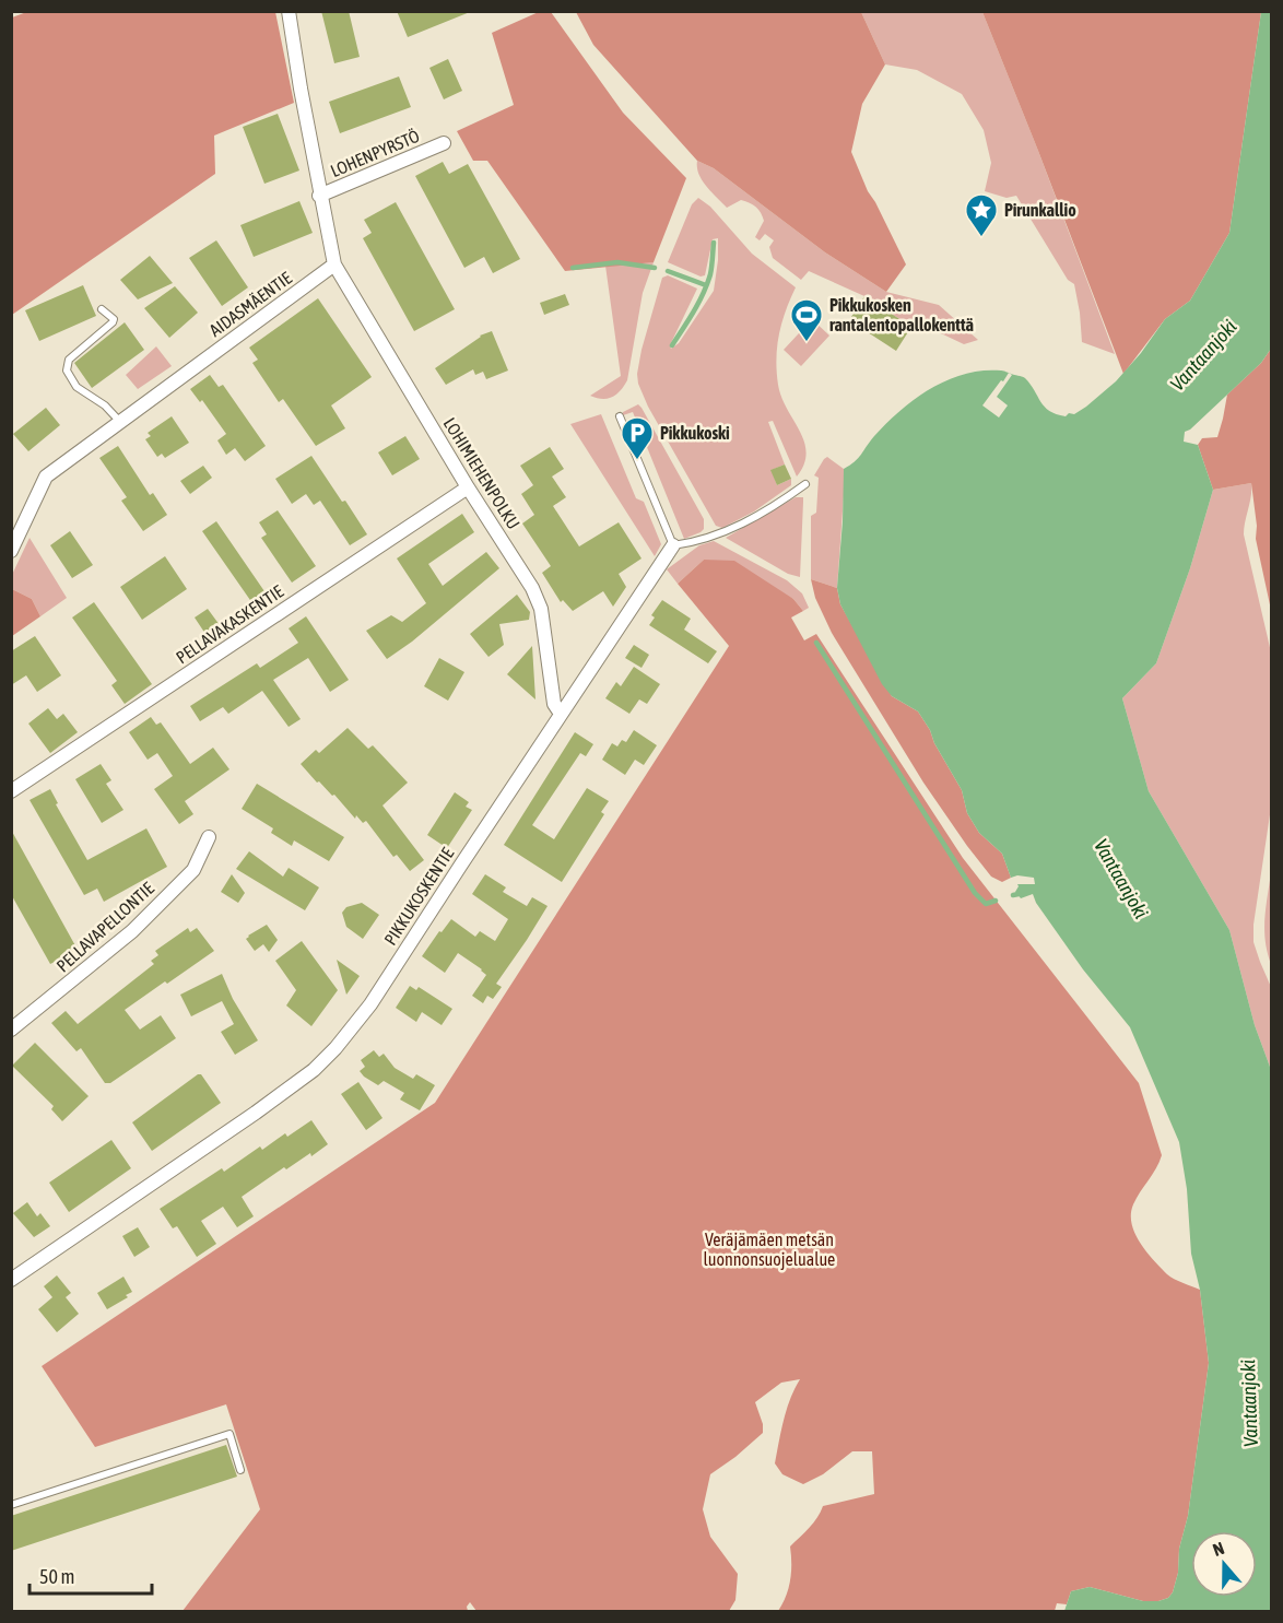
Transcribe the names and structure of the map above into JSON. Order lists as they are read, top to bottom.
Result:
{
  "streets": {
    "street": [
      "LOHENPYRSTÖ",
      "AIDASMÄENTIE",
      "LOHIMIEHENPOLKU",
      "PELLAVAKASKENTIE",
      "PIKKUKOSKENTIE",
      "PELLAVAPELLONTIE"
    ]
  },
  "crossings": [
    ["AIDASMÄENTIE", "LOHIMIEHENPOLKU"],
    ["LOHIMIEHENPOLKU", "PELLAVAKASKENTIE"],
    ["LOHIMIEHENPOLKU", "PIKKUKOSKENTIE"]
  ],
  "water": ["Vantaanjoki"],
  "parks": ["Veräjämäen metsän luonnonsuojelualue"],
  "places": {
    "place": ["Pirunkallio"],
    "sports": ["Pikkukosken rantalentopallokenttä"],
    "parking": ["Pikkukoski"]
  },
  "scale_bar": "50 m",
  "north": "top"
}
